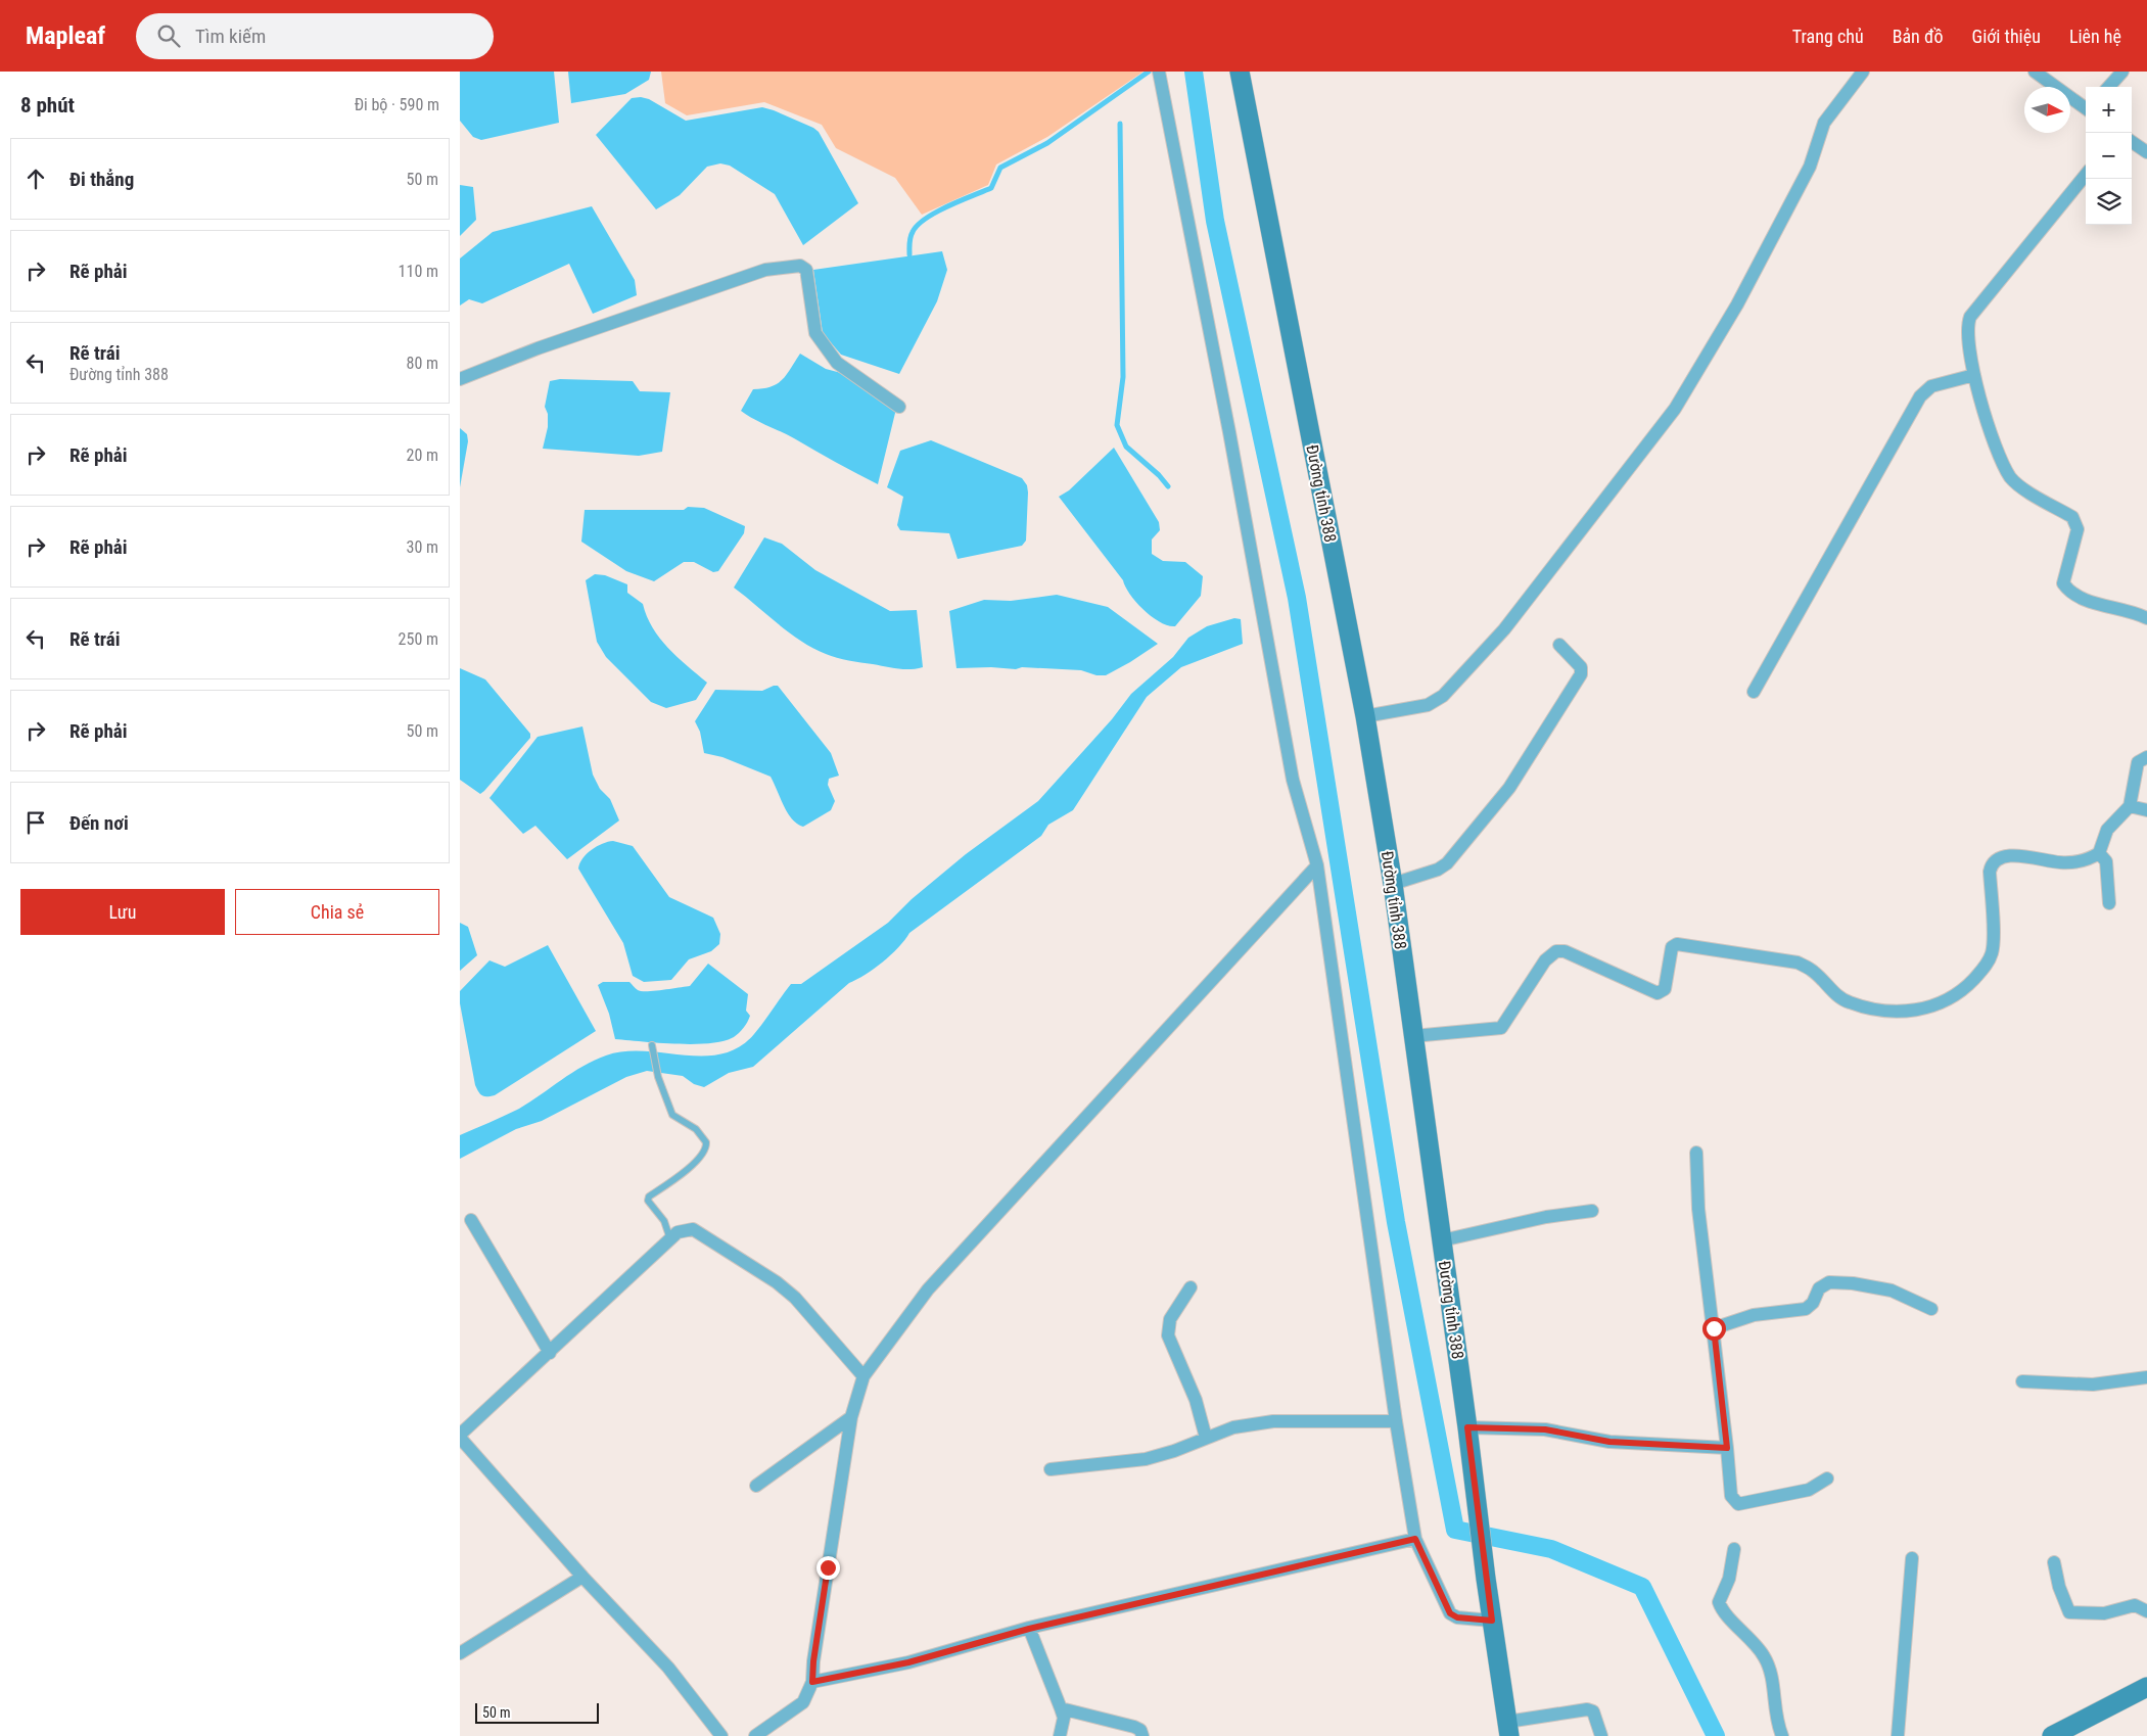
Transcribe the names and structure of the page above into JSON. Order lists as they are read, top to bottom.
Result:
{
  "streets": {
    "main road": ["Đường tỉnh 388"]
  },
  "scale_bar": "50 m",
  "north": "right",
  "page": {
    "header": "Mapleaf",
    "search": "Tìm kiếm",
    "nav": [
      "Trang chủ",
      "Bản đồ",
      "Giới thiệu",
      "Liên hệ"
    ],
    "heading": ["8 phút", "Đi bộ · 590 m"],
    "map_buttons": ["+", "−"],
    "list": [
      ["Đi thẳng", "50 m"],
      ["Rẽ phải", "110 m"],
      ["Rẽ trái", "Đường tỉnh 388", "80 m"],
      ["Rẽ phải", "20 m"],
      ["Rẽ phải", "30 m"],
      ["Rẽ trái", "250 m"],
      ["Rẽ phải", "50 m"],
      "Đến nơi"
    ],
    "buttons": ["Lưu", "Chia sẻ"],
    "scale": "50 m"
  }
}
